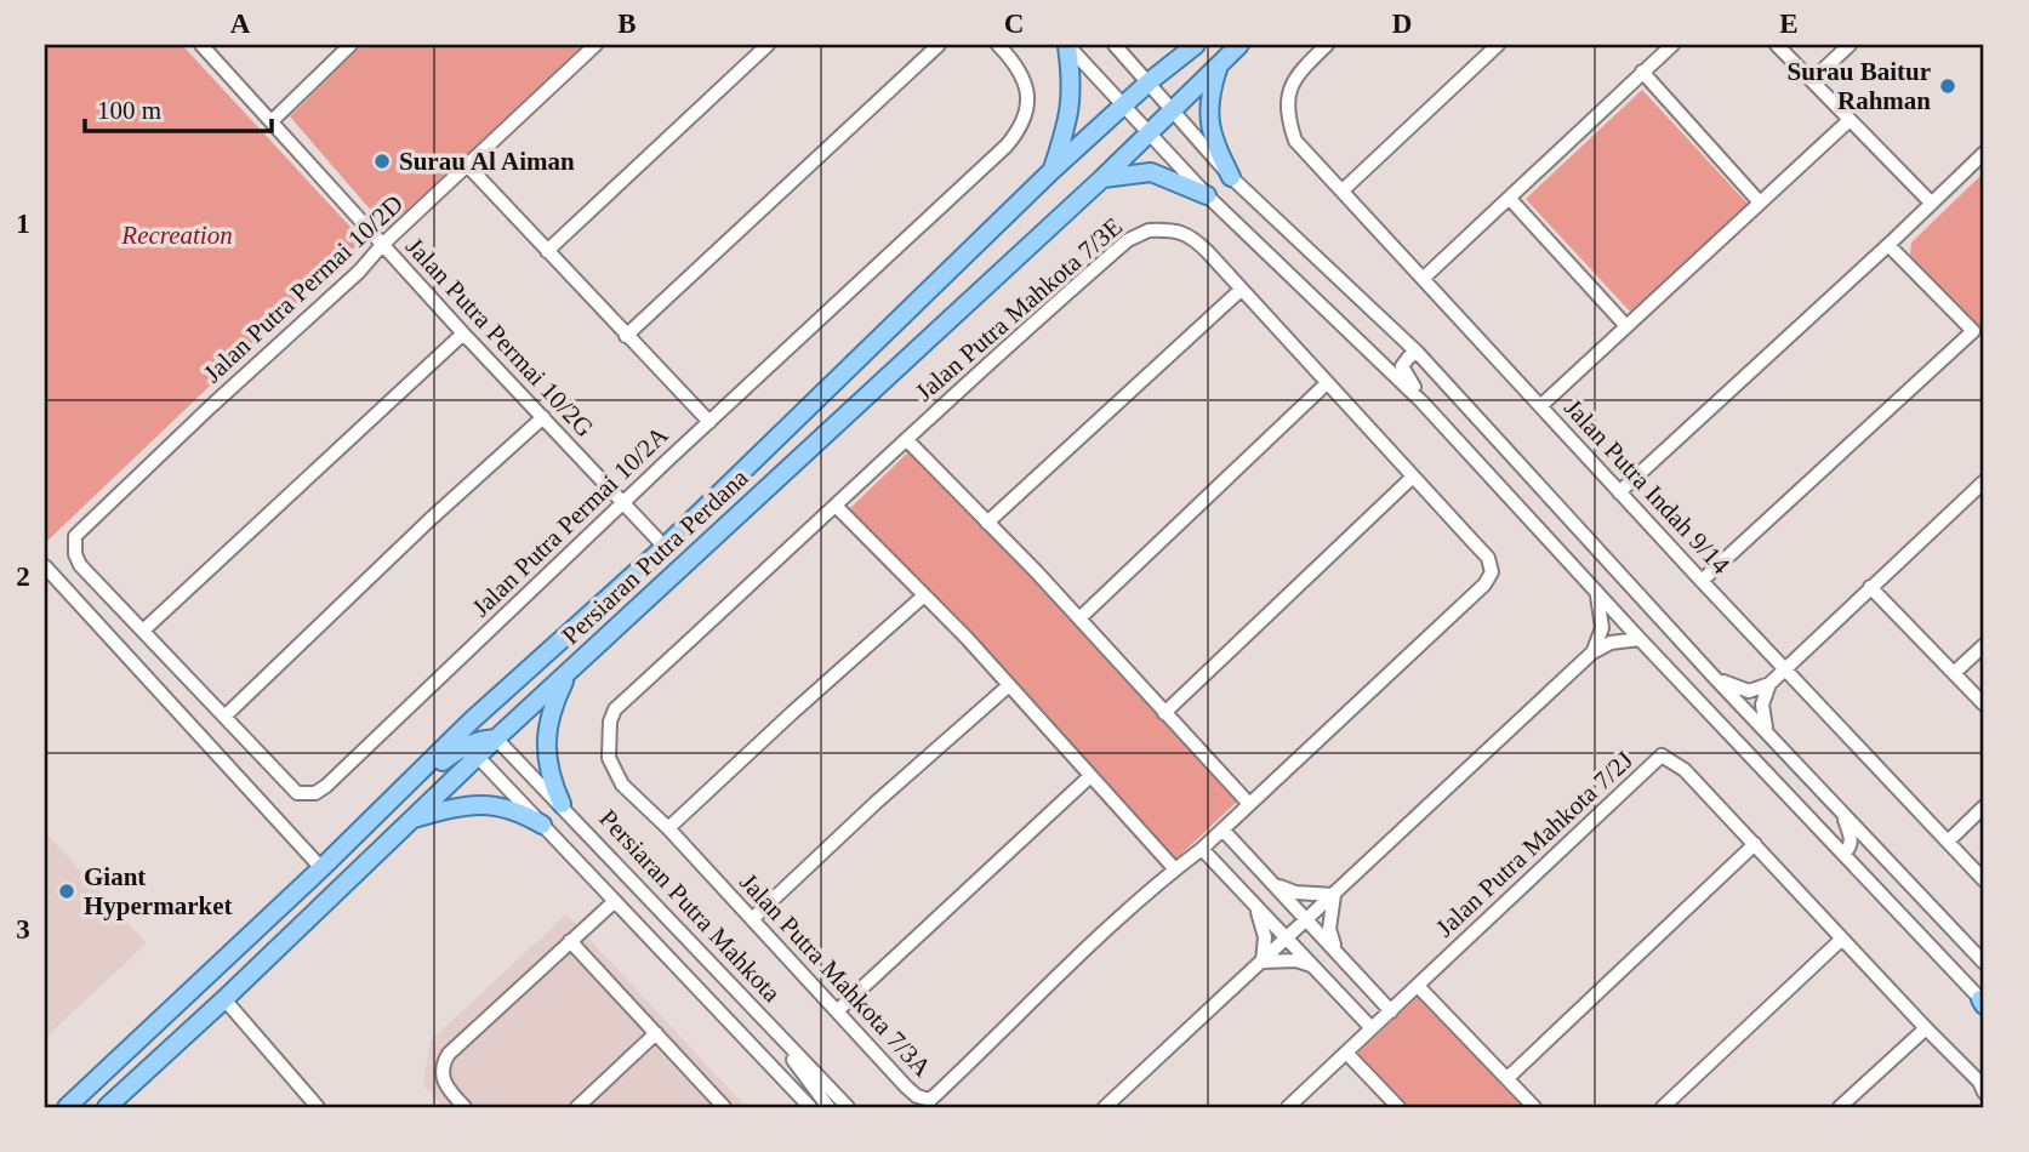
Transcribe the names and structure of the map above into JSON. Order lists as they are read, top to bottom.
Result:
{
  "streets": {
    "main road": ["Persiaran Putra Perdana"],
    "street": [
      "Jalan Putra Permai 10/2D",
      "Jalan Putra Mahkota 7/3E",
      "Jalan Putra Permai 10/2G",
      "Jalan Putra Indah 9/14",
      "Jalan Putra Permai 10/2A",
      "Jalan Putra Mahkota 7/2J",
      "Persiaran Putra Mahkota",
      "Jalan Putra Mahkota 7/3A"
    ]
  },
  "crossings": [
    ["Jalan Putra Permai 10/2D", "Jalan Putra Permai 10/2G"],
    ["Jalan Putra Permai 10/2D", "Jalan Putra Permai 10/2A"],
    ["Jalan Putra Mahkota 7/3E", "Jalan Putra Mahkota 7/3A"],
    ["Jalan Putra Permai 10/2G", "Jalan Putra Permai 10/2A"],
    ["Jalan Putra Permai 10/2G", "Persiaran Putra Perdana"],
    ["Persiaran Putra Perdana", "Persiaran Putra Mahkota"]
  ],
  "parks": ["Recreation"],
  "places": ["Surau Baitur Rahman", "Surau Al Aiman", "Giant Hypermarket"],
  "scale_bar": "100 m",
  "grid": {
    "columns": [
      "A",
      "B",
      "C",
      "D",
      "E"
    ],
    "rows": ["1", "2", "3"]
  }
}
